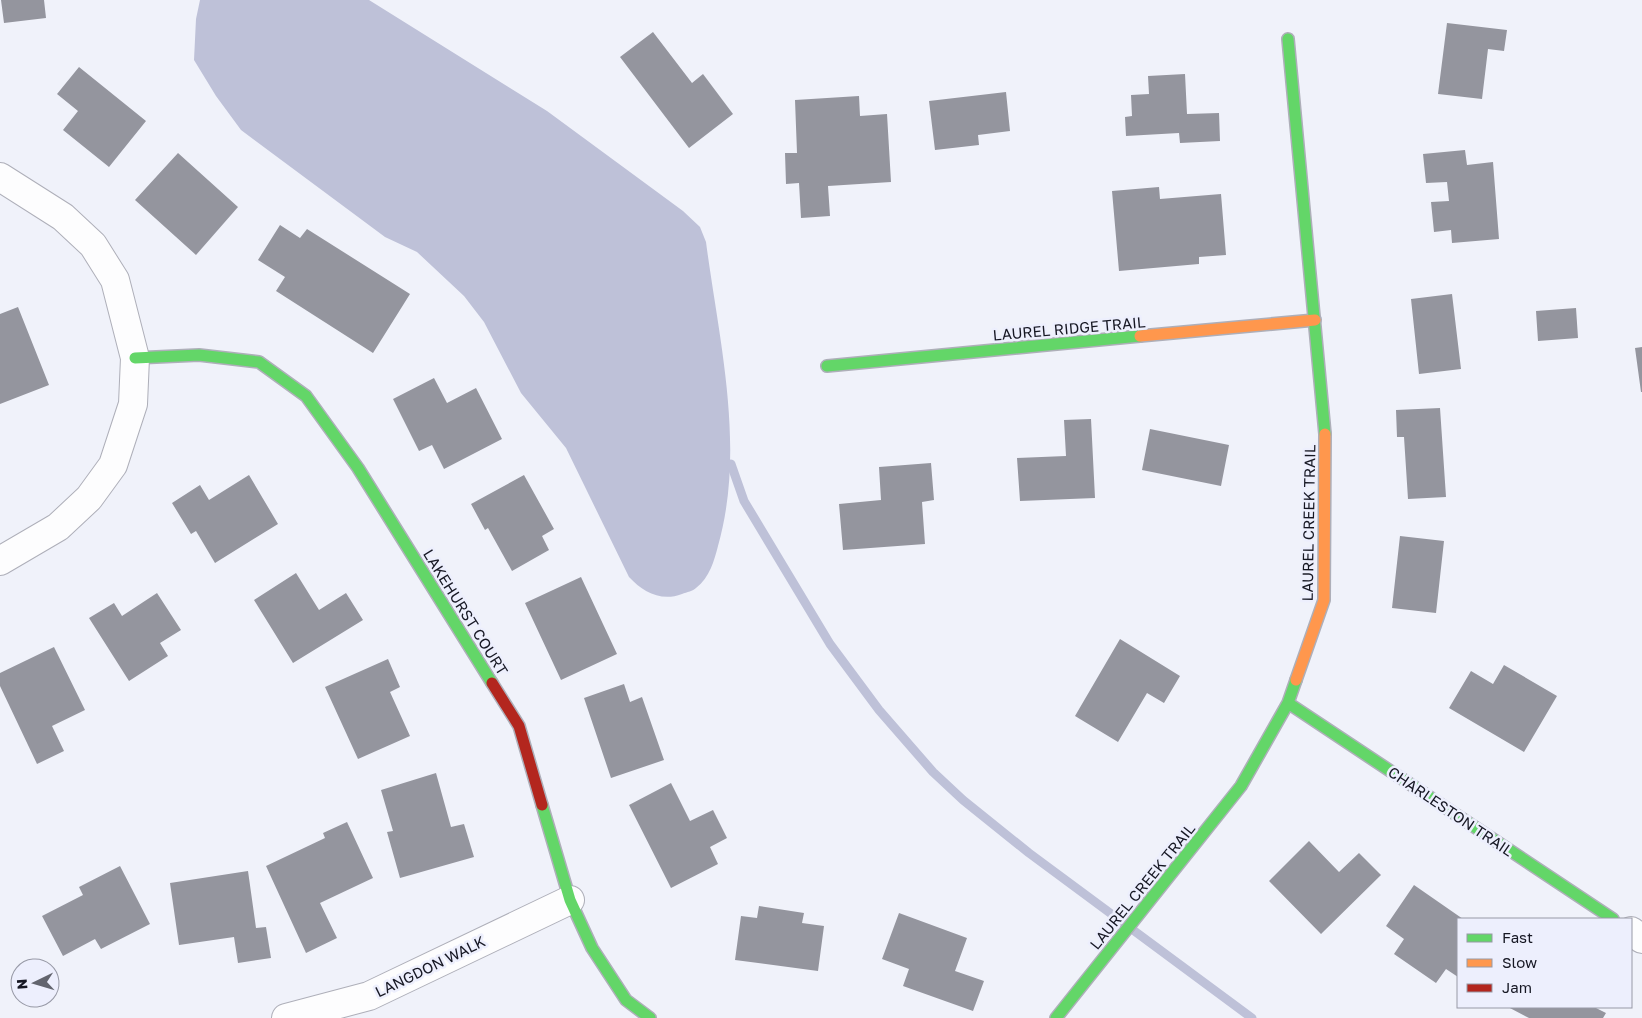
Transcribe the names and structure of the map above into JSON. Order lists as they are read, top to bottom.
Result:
{
  "streets": {
    "street": [
      "LAUREL RIDGE TRAIL",
      "LAUREL CREEK TRAIL",
      "LAKEHURST COURT",
      "CHARLESTON TRAIL",
      "LANGDON WALK"
    ]
  },
  "crossings": [
    ["LAUREL RIDGE TRAIL", "LAUREL CREEK TRAIL"],
    ["LAUREL CREEK TRAIL", "CHARLESTON TRAIL"],
    ["LAKEHURST COURT", "LANGDON WALK"]
  ],
  "legend": ["Fast", "Slow", "Jam"],
  "north": "left"
}
